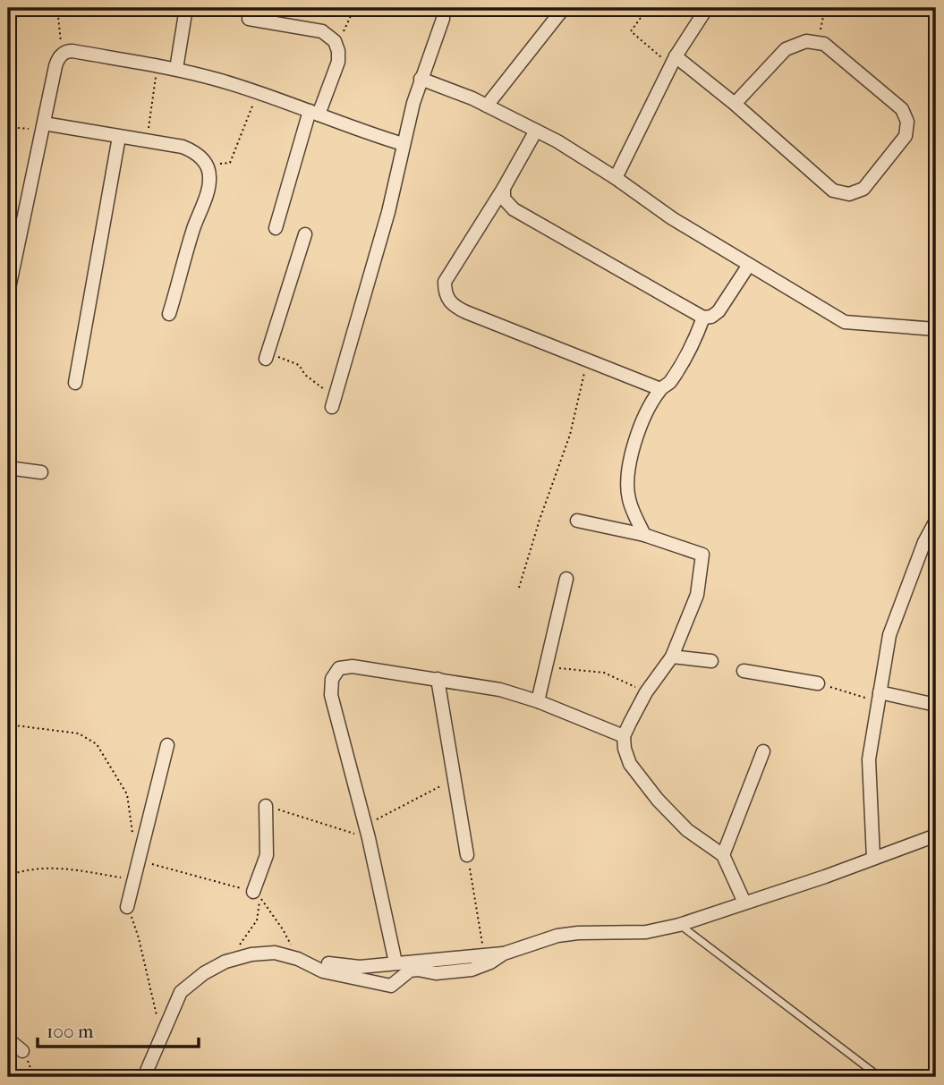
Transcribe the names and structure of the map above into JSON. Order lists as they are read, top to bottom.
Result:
{
  "scale_bar": "100 m"
}
